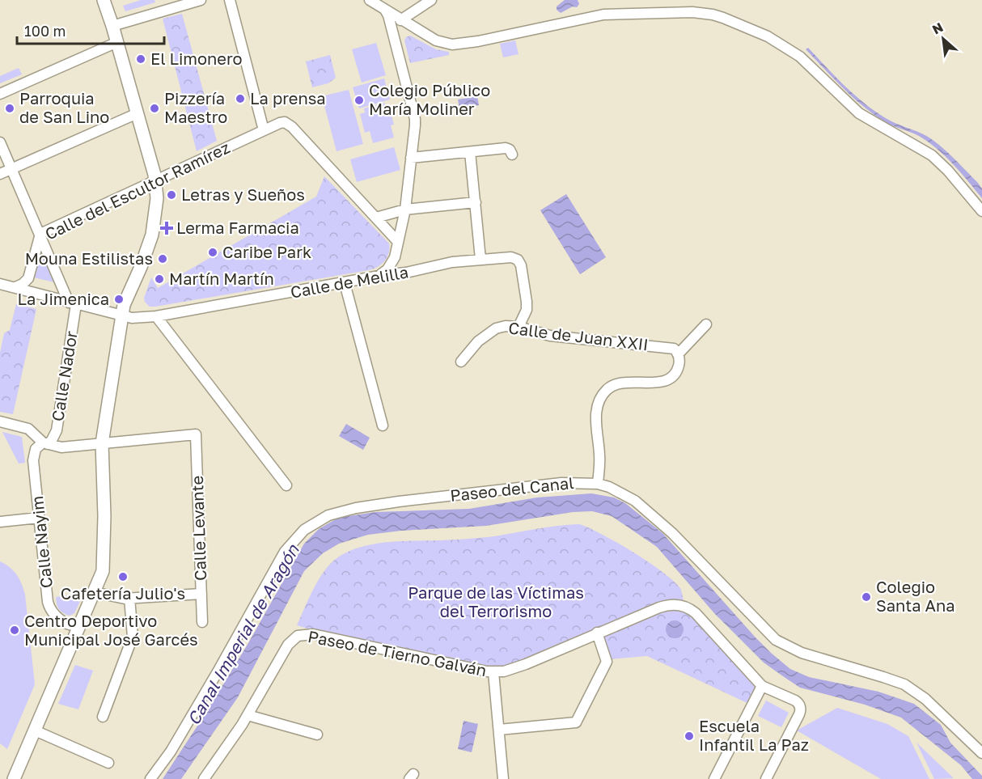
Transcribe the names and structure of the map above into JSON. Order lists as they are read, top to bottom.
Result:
{
  "streets": {
    "street": [
      "Calle del Escultor Ramírez",
      "Calle de Melilla",
      "Calle de Juan XXII",
      "Calle Nador",
      "Paseo del Canal",
      "Calle Levante",
      "Calle Nayim",
      "Paseo de Tierno Galván"
    ]
  },
  "crossings": [
    ["Calle del Escultor Ramírez", "Calle de Melilla"],
    ["Calle de Melilla", "Calle de Juan XXII"],
    ["Calle de Melilla", "Calle Nador"],
    ["Calle Nador", "Calle Nayim"]
  ],
  "water": ["Canal Imperial de Aragón"],
  "parks": ["Parque de las Víctimas del Terrorismo"],
  "places": {
    "other": [
      "El Limonero",
      "La prensa",
      "Colegio Público María Moliner",
      "Parroquia de San Lino",
      "Pizzería Maestro",
      "Letras y Sueños",
      "Caribe Park",
      "Mouna Estilistas",
      "Martín Martín",
      "La Jimenica",
      "Cafetería Julio's",
      "Colegio Santa Ana",
      "Centro Deportivo Municipal José Garcés",
      "Escuela Infantil La Paz"
    ],
    "health": ["Lerma Farmacia"]
  },
  "scale_bar": "100 m",
  "north": "top left"
}
